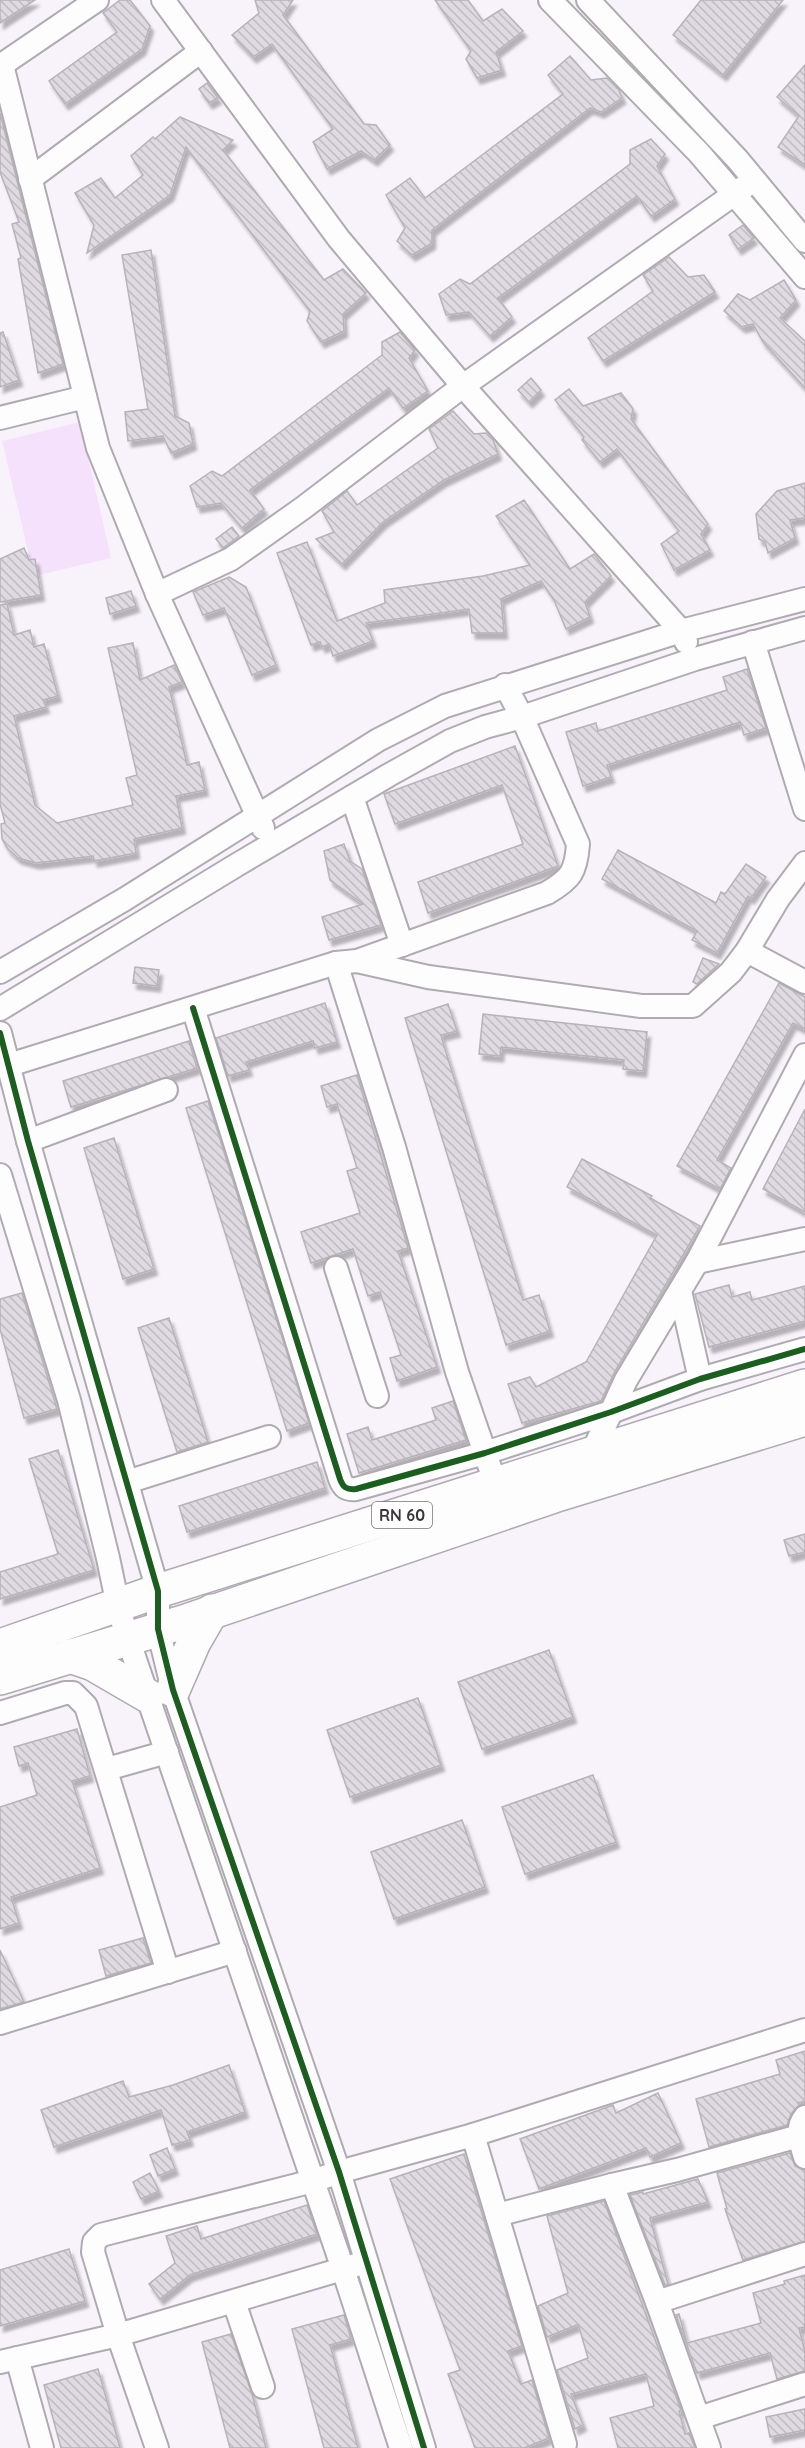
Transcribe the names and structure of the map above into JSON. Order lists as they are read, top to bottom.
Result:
{
  "streets": {
    "main road": ["RN 60"]
  }
}
